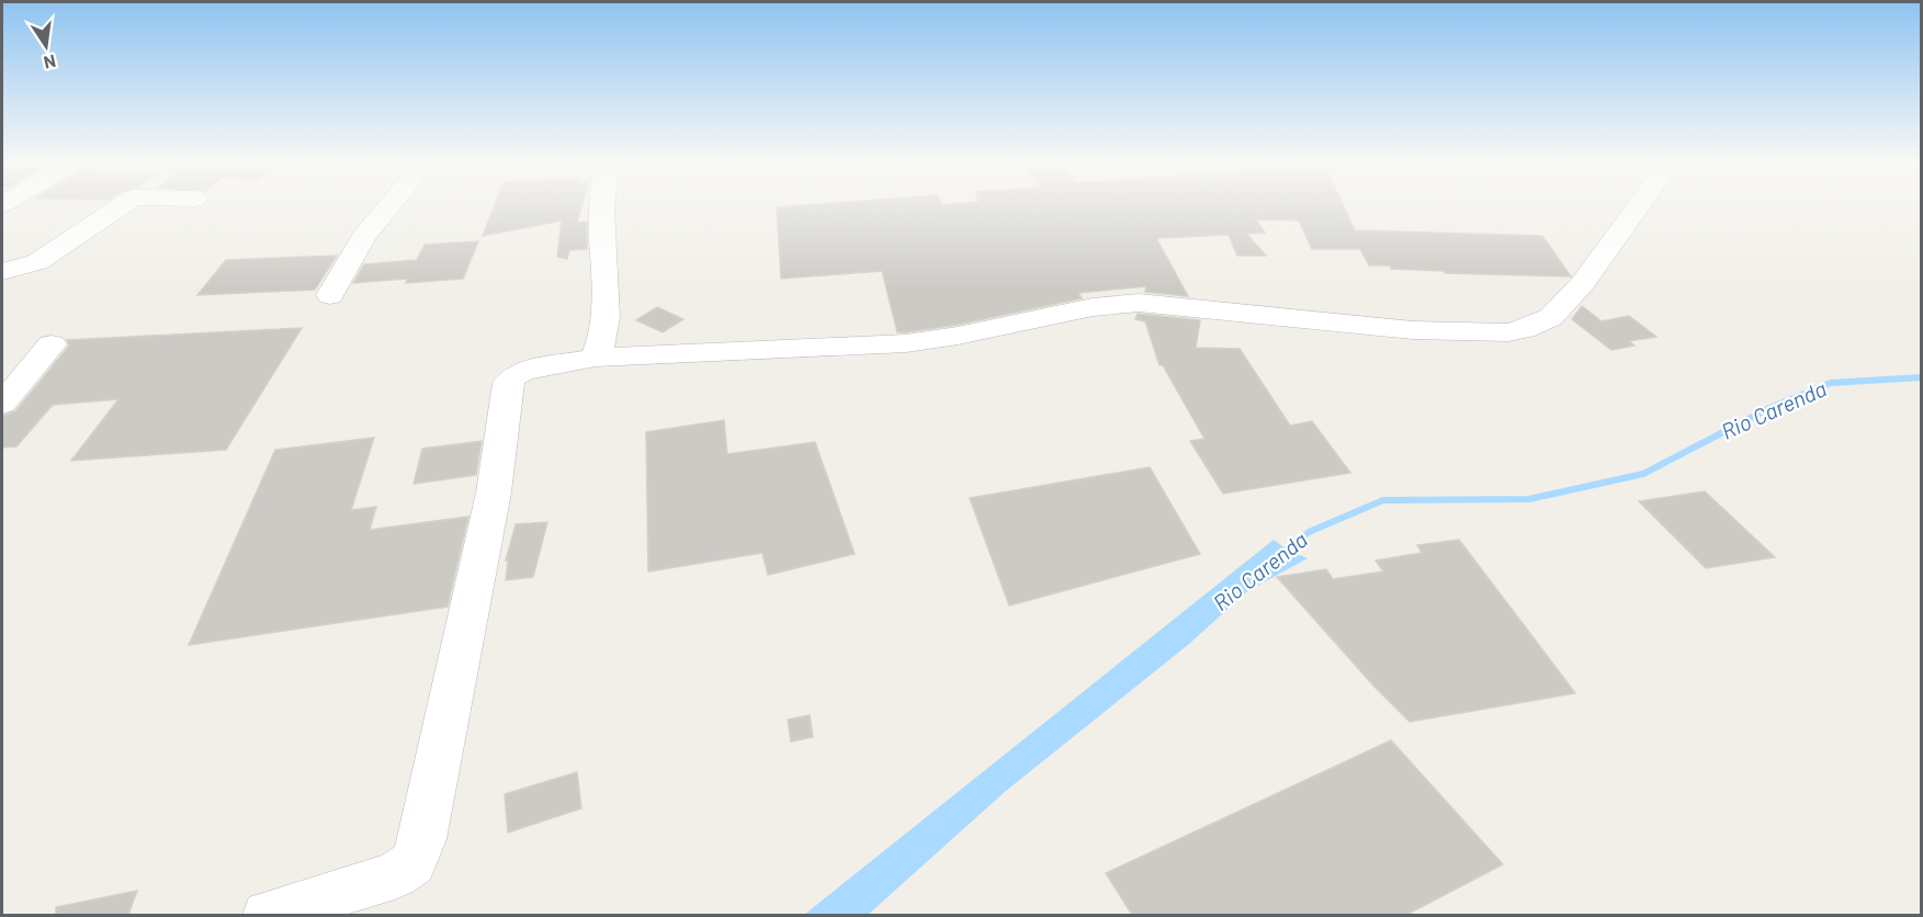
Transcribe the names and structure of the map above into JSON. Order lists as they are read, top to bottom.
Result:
{
  "water": ["Rio Carenda"],
  "north": "bottom"
}
